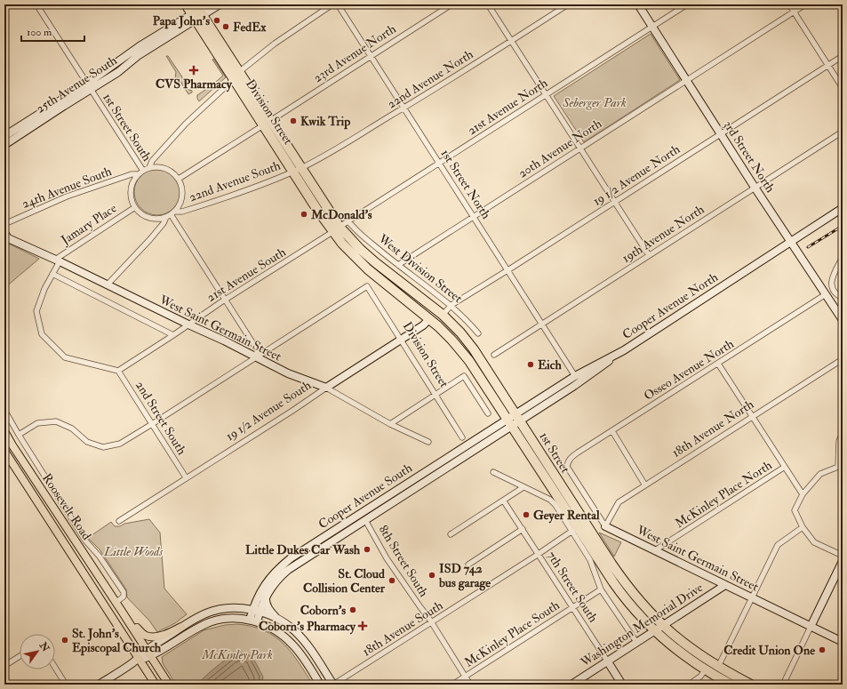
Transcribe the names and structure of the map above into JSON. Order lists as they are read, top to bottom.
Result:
{
  "streets": {
    "highway": ["Division Street", "1st Street"],
    "main road": [
      "25th Avenue South",
      "3rd Street North",
      "Cooper Avenue North",
      "West Saint Germain Street",
      "19 1/2 Avenue South",
      "Cooper Avenue South",
      "Roosevelt Road",
      "7th Street South",
      "Washington Memorial Drive"
    ],
    "street": [
      "23rd Avenue North",
      "22nd Avenue North",
      "21st Avenue North",
      "1st Street South",
      "20th Avenue North",
      "19 1/2 Avenue North",
      "22nd Avenue South",
      "1st Street North",
      "24th Avenue South",
      "Jamary Place",
      "19th Avenue North",
      "West Division Street",
      "21st Avenue South",
      "Osseo Avenue North",
      "2nd Street South",
      "18th Avenue North",
      "McKinley Place North",
      "8th Street South",
      "18th Avenue South",
      "McKinley Place South"
    ]
  },
  "crossings": [
    ["23rd Avenue North", "Division Street"],
    ["23rd Avenue North", "1st Street South"],
    ["23rd Avenue North", "22nd Avenue South"],
    ["23rd Avenue North", "1st Street North"],
    ["23rd Avenue North", "24th Avenue South"],
    ["23rd Avenue North", "Jamary Place"],
    ["22nd Avenue North", "Division Street"],
    ["22nd Avenue North", "22nd Avenue South"],
    ["22nd Avenue North", "1st Street North"],
    ["25th Avenue South", "Division Street"],
    ["25th Avenue South", "1st Street South"],
    ["21st Avenue North", "Division Street"],
    ["21st Avenue North", "3rd Street North"],
    ["21st Avenue North", "1st Street North"],
    ["21st Avenue North", "West Division Street"],
    ["21st Avenue North", "21st Avenue South"],
    ["21st Avenue North", "1st Street"],
    ["Division Street", "22nd Avenue South"],
    ["Division Street", "21st Avenue South"],
    ["Division Street", "West Saint Germain Street"],
    ["Division Street", "19 1/2 Avenue South"],
    ["Division Street", "1st Street"],
    ["1st Street South", "22nd Avenue South"],
    ["1st Street South", "24th Avenue South"],
    ["1st Street South", "Jamary Place"],
    ["20th Avenue North", "3rd Street North"],
    ["20th Avenue North", "1st Street North"],
    ["20th Avenue North", "West Division Street"],
    ["3rd Street North", "19 1/2 Avenue North"],
    ["3rd Street North", "19th Avenue North"],
    ["3rd Street North", "Cooper Avenue North"],
    ["3rd Street North", "Osseo Avenue North"],
    ["19 1/2 Avenue North", "1st Street North"],
    ["19 1/2 Avenue North", "West Division Street"],
    ["19 1/2 Avenue North", "1st Street"],
    ["22nd Avenue South", "24th Avenue South"],
    ["22nd Avenue South", "Jamary Place"],
    ["1st Street North", "19th Avenue North"],
    ["1st Street North", "Cooper Avenue North"],
    ["24th Avenue South", "Jamary Place"],
    ["Jamary Place", "21st Avenue South"],
    ["Jamary Place", "West Saint Germain Street"],
    ["Jamary Place", "2nd Street South"],
    ["21st Avenue South", "West Saint Germain Street"],
    ["21st Avenue South", "2nd Street South"],
    ["21st Avenue South", "1st Street"],
    ["Cooper Avenue North", "1st Street"],
    ["Cooper Avenue North", "Cooper Avenue South"],
    ["West Saint Germain Street", "Osseo Avenue North"],
    ["West Saint Germain Street", "19 1/2 Avenue South"],
    ["West Saint Germain Street", "18th Avenue North"],
    ["West Saint Germain Street", "McKinley Place North"],
    ["West Saint Germain Street", "Washington Memorial Drive"],
    ["Osseo Avenue North", "18th Avenue North"],
    ["19 1/2 Avenue South", "2nd Street South"],
    ["19 1/2 Avenue South", "1st Street"],
    ["1st Street", "Cooper Avenue South"],
    ["1st Street", "Washington Memorial Drive"],
    ["8th Street South", "18th Avenue South"],
    ["8th Street South", "McKinley Place South"],
    ["7th Street South", "Washington Memorial Drive"],
    ["7th Street South", "18th Avenue South"],
    ["7th Street South", "McKinley Place South"]
  ],
  "parks": ["Seberger Park", "Little Woods", "McKinley Park"],
  "places": {
    "other": [
      "Papa John's",
      "FedEx",
      "Kwik Trip",
      "McDonald's",
      "Eich",
      "Geyer Rental",
      "Little Dukes Car Wash",
      "ISD 742 bus garage",
      "St. Cloud Collision Center",
      "Coborn's",
      "St. John’s Episcopal Church",
      "Credit Union One"
    ],
    "health": ["CVS Pharmacy", "Coborn's Pharmacy"]
  },
  "scale_bar": "100 m",
  "north": "top right"
}
